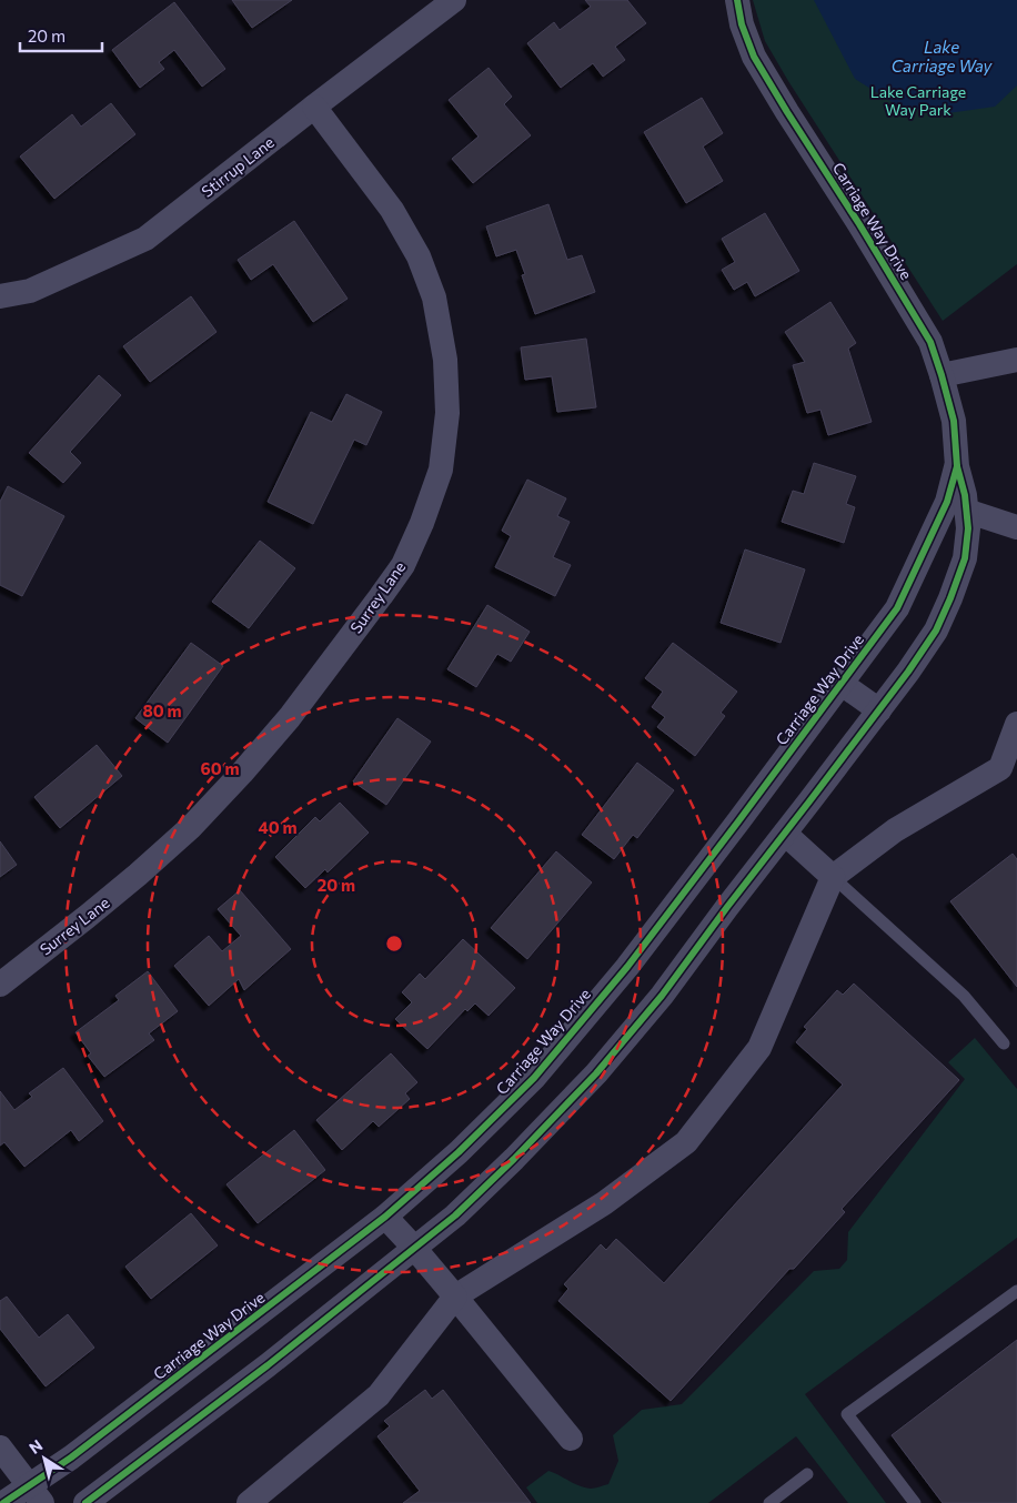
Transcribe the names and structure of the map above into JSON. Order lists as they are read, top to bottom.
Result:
{
  "streets": {
    "street": ["Stirrup Lane", "Carriage Way Drive", "Surrey Lane"]
  },
  "crossings": [
    ["Stirrup Lane", "Surrey Lane"]
  ],
  "water": ["Lake Carriage Way"],
  "parks": ["Lake Carriage Way Park"],
  "scale_bar": "20 m",
  "north": "top left",
  "rings": [
    "80 m",
    "60 m",
    "40 m",
    "20 m"
  ]
}
